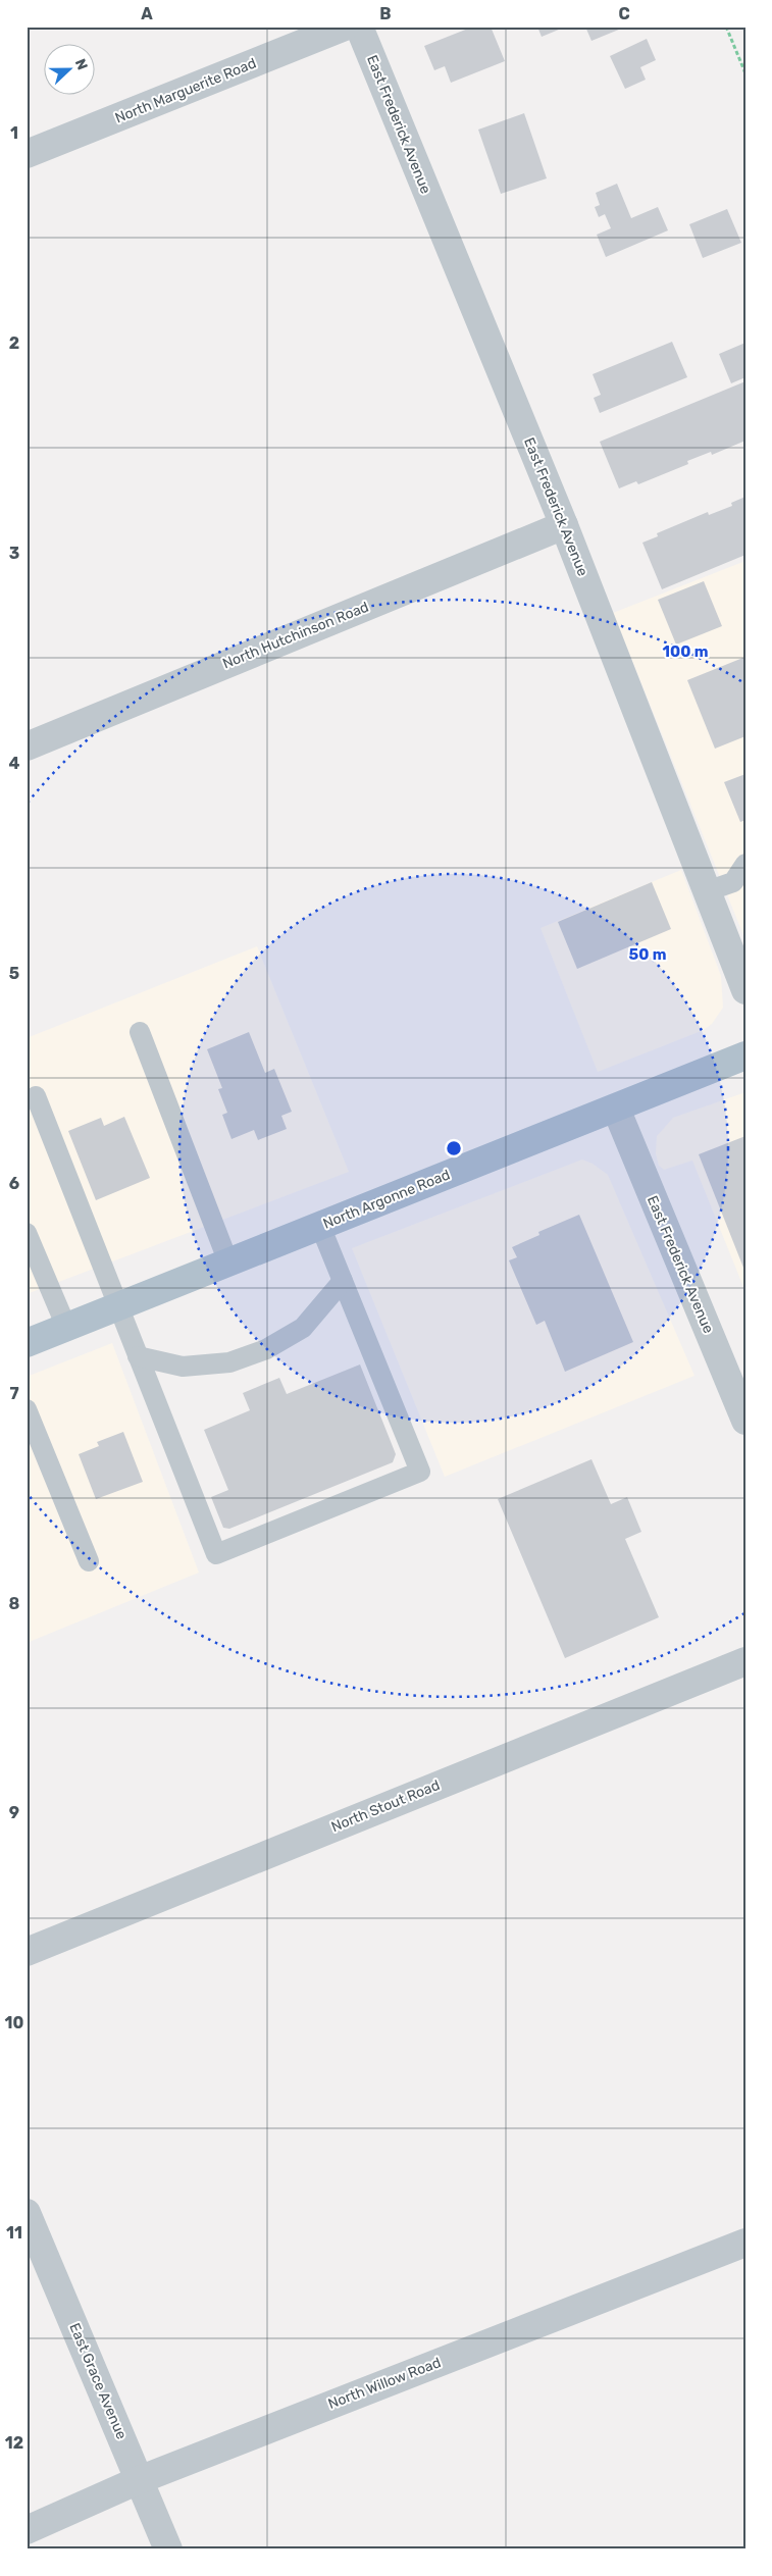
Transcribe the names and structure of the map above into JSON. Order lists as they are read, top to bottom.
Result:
{
  "streets": {
    "main road": ["North Argonne Road"],
    "street": [
      "North Marguerite Road",
      "East Frederick Avenue",
      "North Hutchinson Road",
      "North Stout Road",
      "East Grace Avenue",
      "North Willow Road"
    ]
  },
  "crossings": [
    ["East Frederick Avenue", "North Hutchinson Road"],
    ["East Frederick Avenue", "North Argonne Road"],
    ["East Grace Avenue", "North Willow Road"]
  ],
  "north": "right",
  "grid": {
    "columns": ["A", "B", "C"],
    "rows": [
      "1",
      "2",
      "3",
      "4",
      "5",
      "6",
      "7",
      "8",
      "9",
      "10",
      "11",
      "12"
    ]
  },
  "rings": ["100 m", "50 m"]
}
